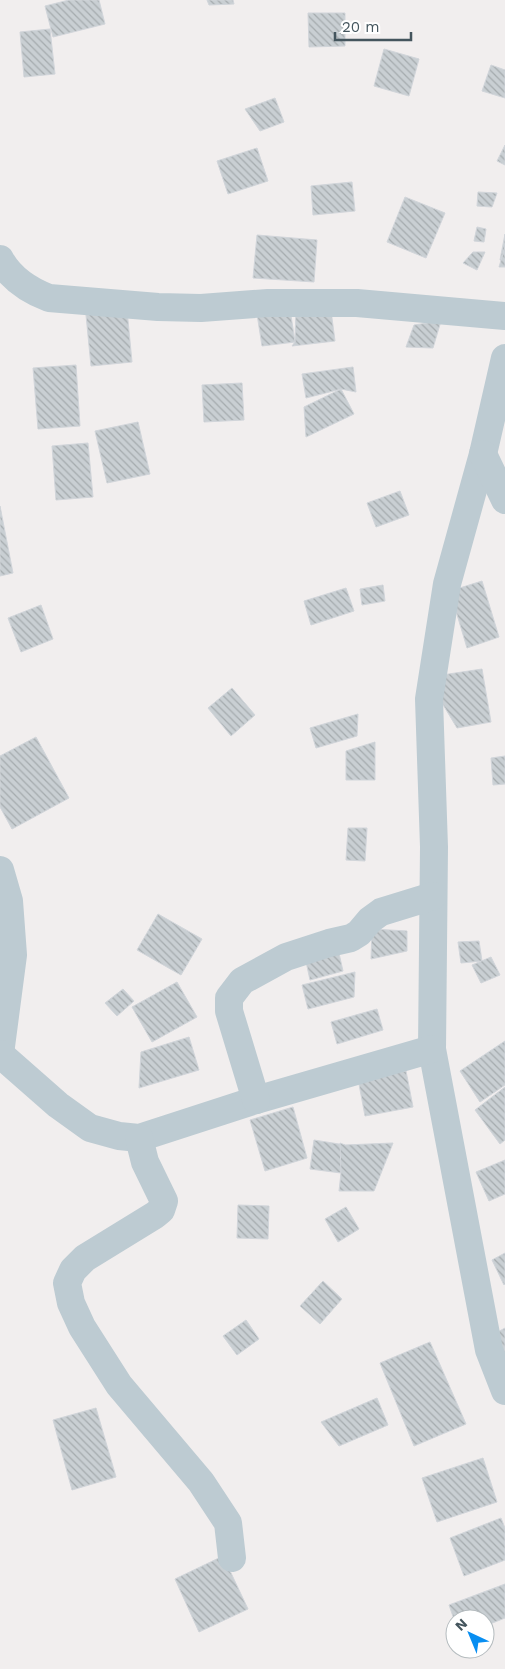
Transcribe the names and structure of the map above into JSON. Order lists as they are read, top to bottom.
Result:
{
  "scale_bar": "20 m",
  "north": "top left"
}
